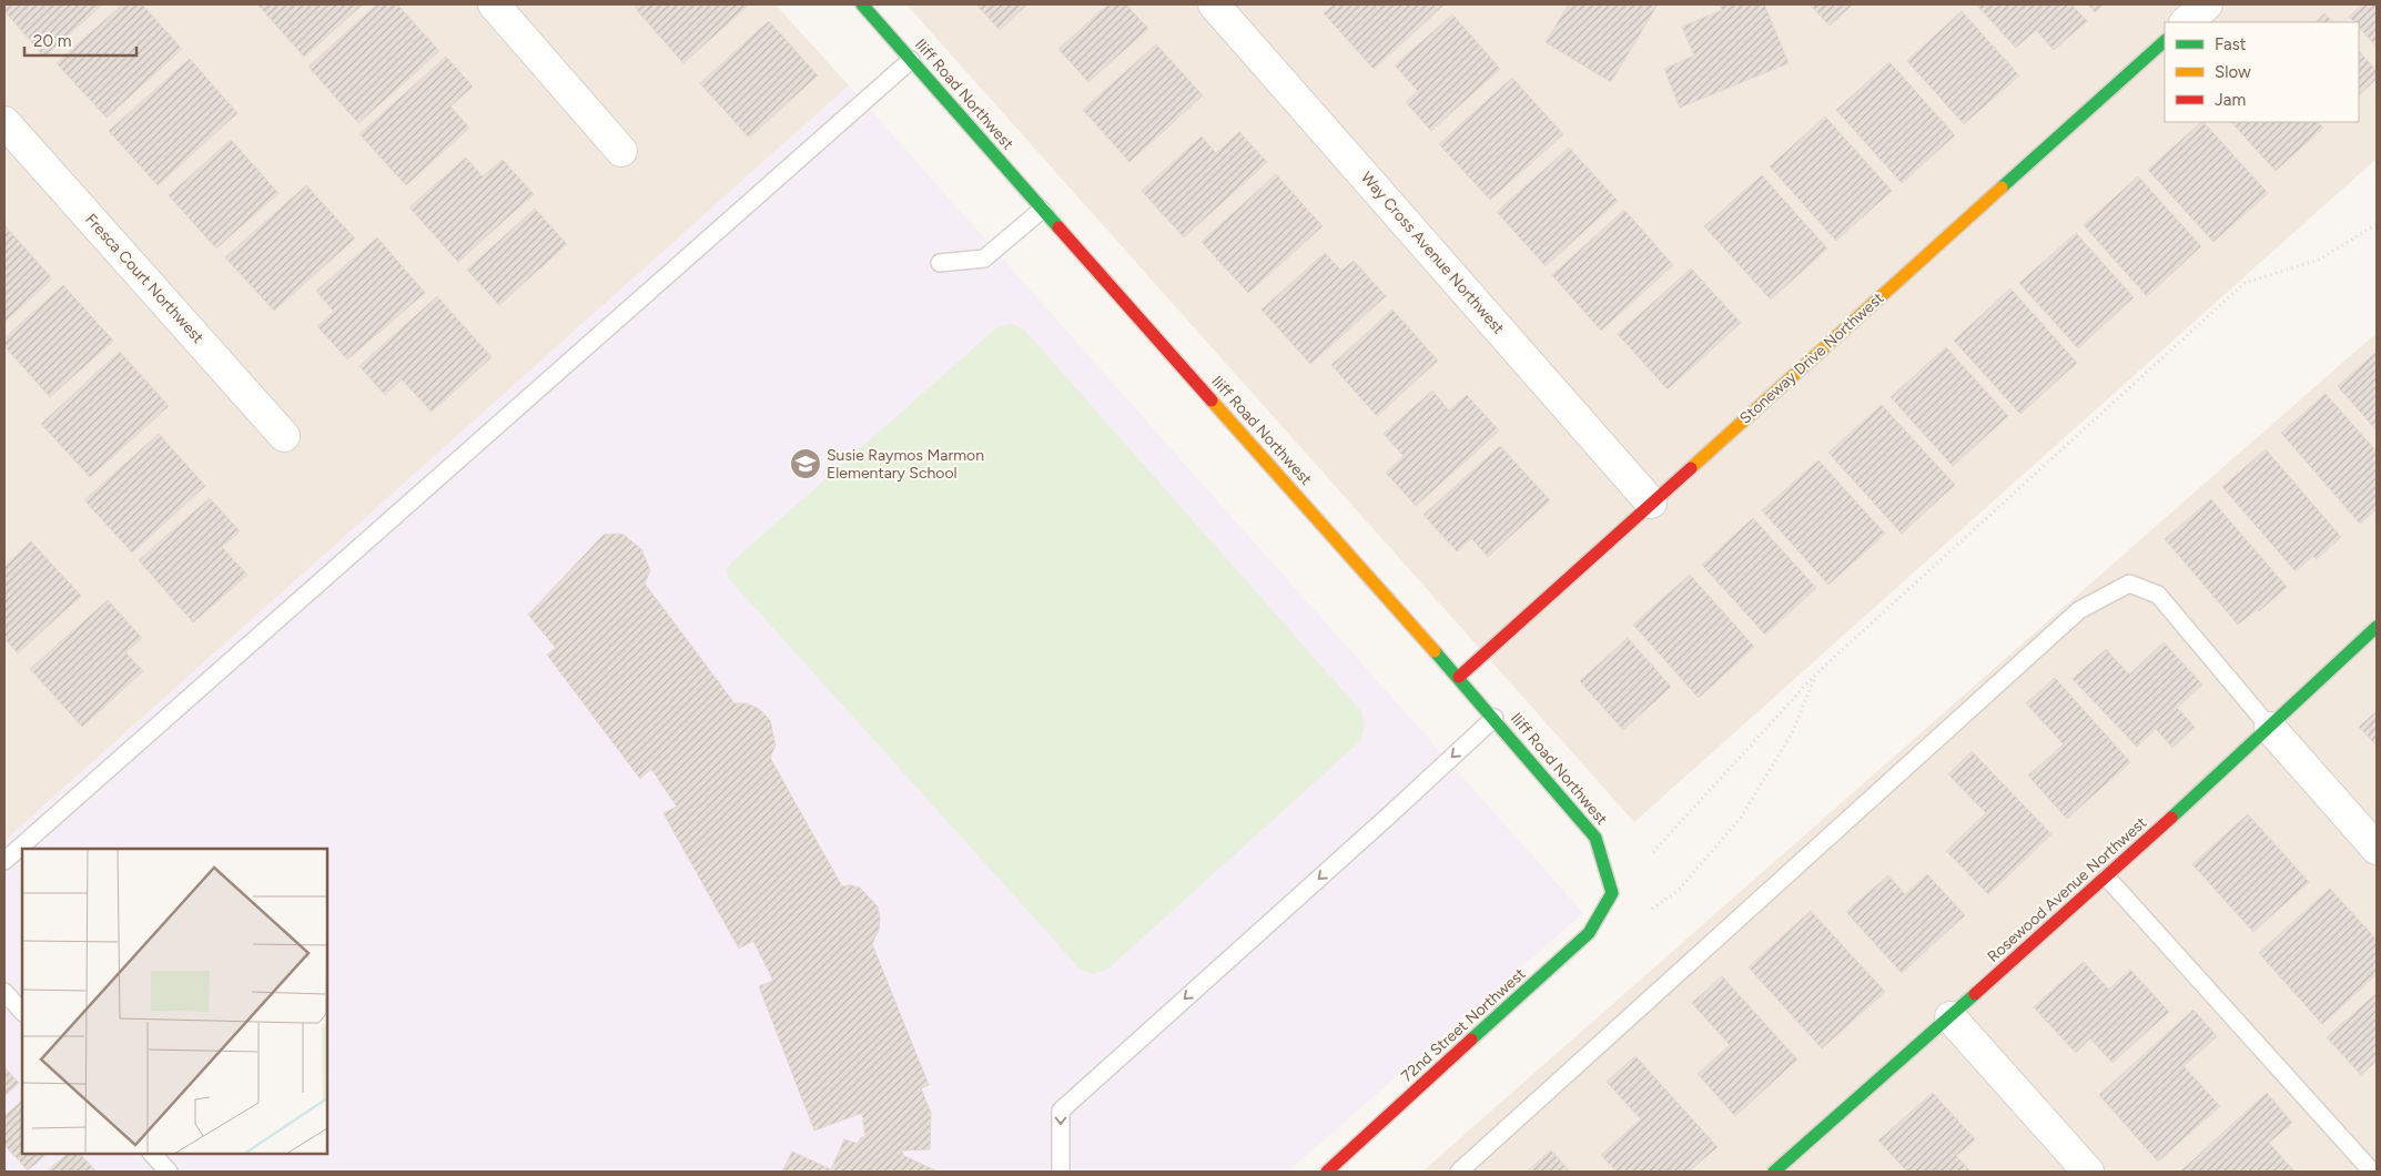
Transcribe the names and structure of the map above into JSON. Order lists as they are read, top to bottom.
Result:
{
  "streets": {
    "street": [
      "Iliff Road Northwest",
      "Way Cross Avenue Northwest",
      "Fresca Court Northwest",
      "Stoneway Drive Northwest",
      "Rosewood Avenue Northwest",
      "72nd Street Northwest"
    ]
  },
  "crossings": [
    ["Iliff Road Northwest", "Stoneway Drive Northwest"],
    ["Iliff Road Northwest", "72nd Street Northwest"],
    ["Way Cross Avenue Northwest", "Stoneway Drive Northwest"]
  ],
  "places": {
    "school or university": ["Susie Raymos Marmon Elementary School"]
  },
  "legend": ["Fast", "Slow", "Jam"],
  "scale_bar": "20 m"
}
